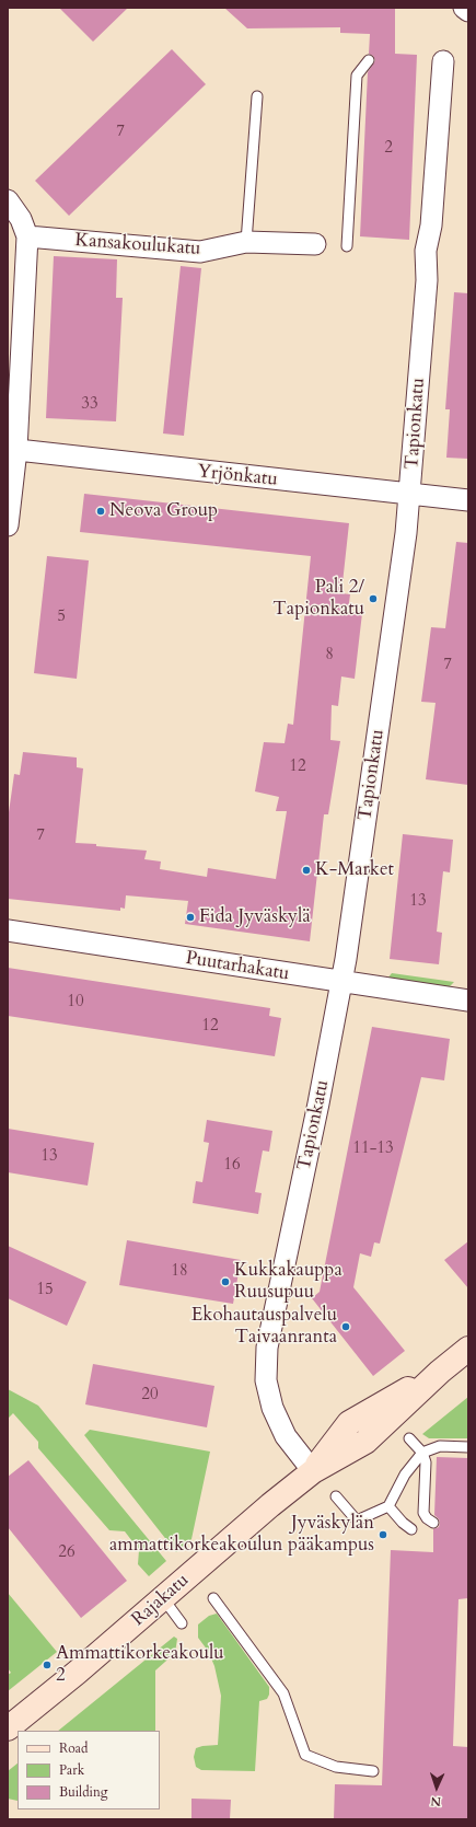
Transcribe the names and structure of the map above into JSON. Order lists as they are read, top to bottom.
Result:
{
  "streets": {
    "main road": ["Rajakatu"],
    "street": [
      "Kansakoulukatu",
      "Tapionkatu",
      "Yrjönkatu",
      "Puutarhakatu"
    ]
  },
  "crossings": [
    ["Tapionkatu", "Yrjönkatu"],
    ["Tapionkatu", "Puutarhakatu"],
    ["Tapionkatu", "Rajakatu"]
  ],
  "places": [
    "Neova Group",
    "Pali 2/ Tapionkatu",
    "K-Market",
    "Fida Jyväskylä",
    "Kukkakauppa Ruusupuu",
    "Ekohautauspalvelu Taivaanranta",
    "Jyväskylän ammattikorkeakoulun pääkampus",
    "Ammattikorkeakoulu 2"
  ],
  "house_numbers": [
    "7",
    "2",
    "33",
    "5",
    "8",
    "7",
    "12",
    "7",
    "13",
    "10",
    "12",
    "11-13",
    "13",
    "16",
    "18",
    "15",
    "20",
    "26"
  ],
  "legend": ["Road", "Park", "Building"],
  "north": "bottom"
}
